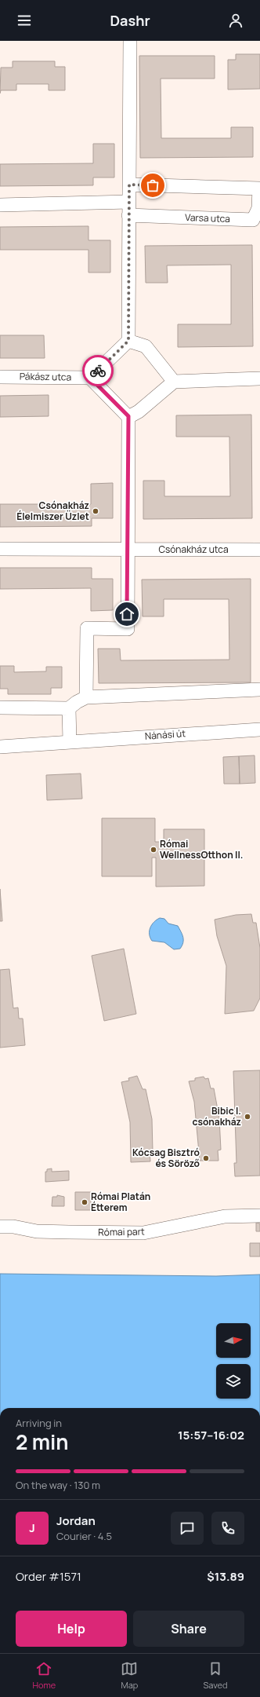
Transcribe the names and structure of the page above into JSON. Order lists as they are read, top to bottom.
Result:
{
  "streets": {
    "street": [
      "Varsa utca",
      "Pákász utca",
      "Csónakház utca",
      "Nánási út",
      "Római part"
    ]
  },
  "places": [
    "Csónakház Élelmiszer Üzlet",
    "Római WellnessOtthon II.",
    "Bibic I. csónakház",
    "Kócsag Bisztró és Söröző",
    "Római Platán Étterem"
  ],
  "north": "right",
  "page": {
    "header": "Dashr",
    "heading": ["2 min", "Arriving in", "15:57–16:02"],
    "panel": [
      "Jordan",
      "Courier · 4.5",
      "Order #1571",
      "$13.89"
    ],
    "bar": "On the way · 130 m",
    "round": "J",
    "buttons": ["Help", "Share"],
    "tabs": ["Home", "Map", "Saved"]
  }
}
